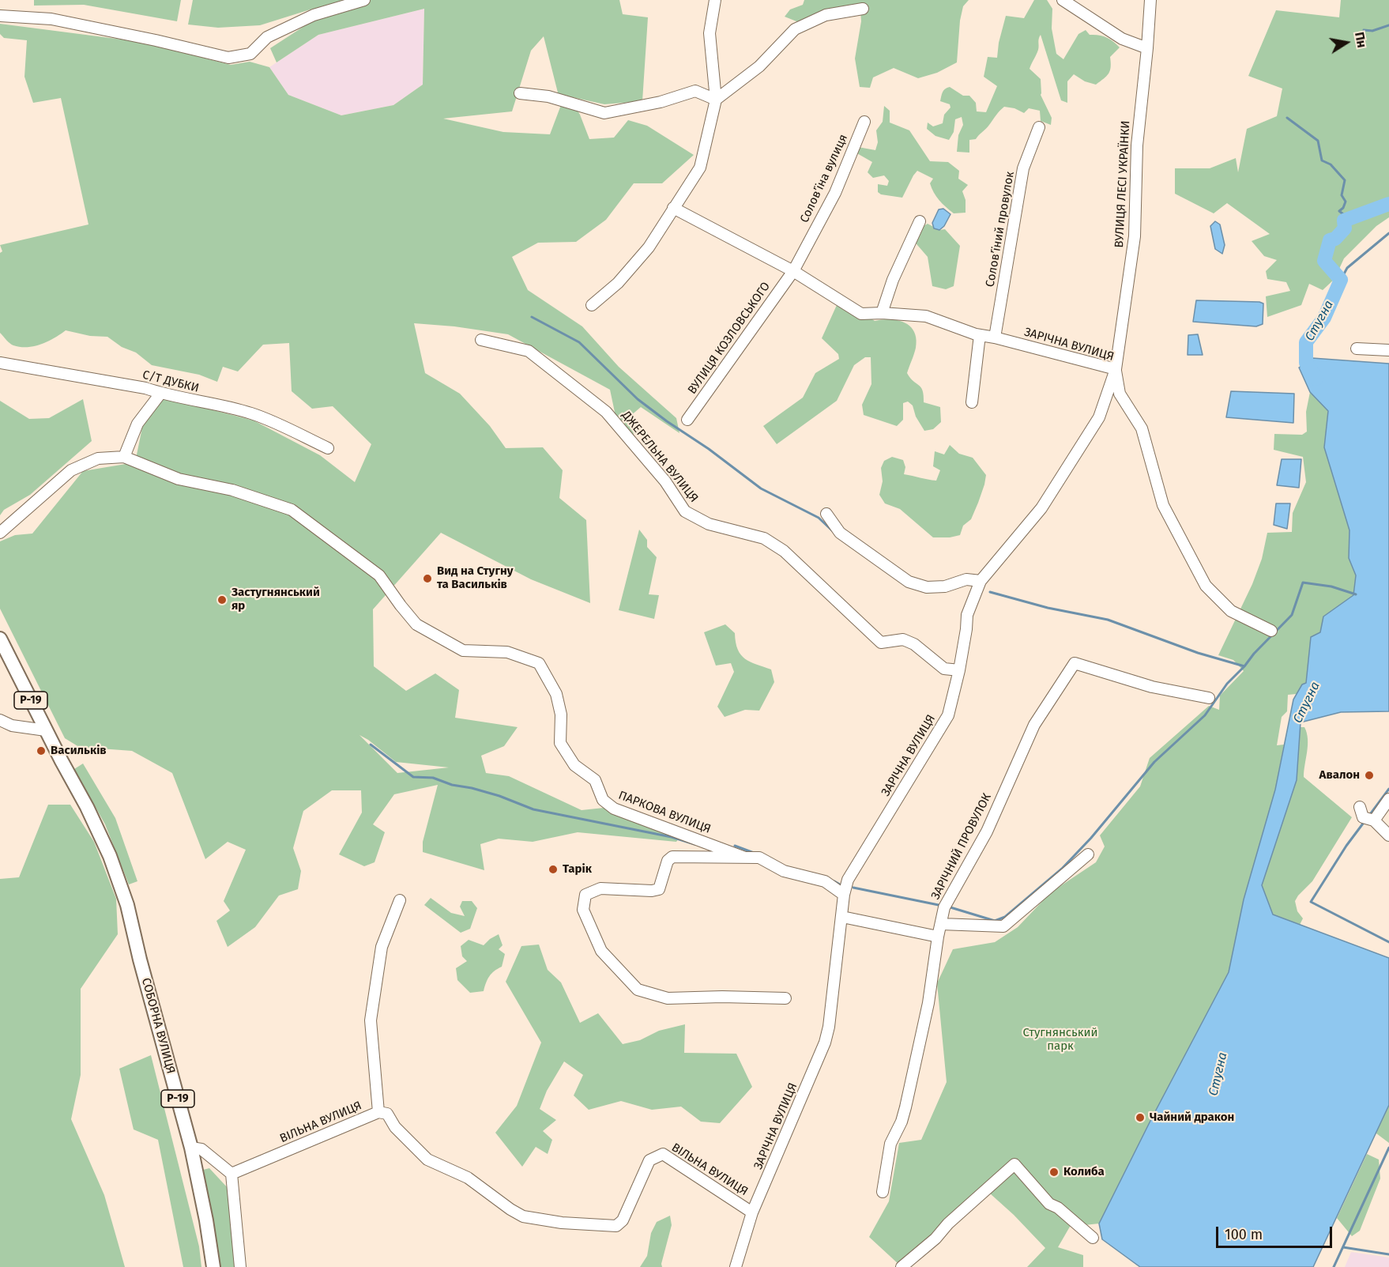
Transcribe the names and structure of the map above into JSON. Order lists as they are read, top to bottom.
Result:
{
  "streets": {
    "main road": ["Р-19", "СОБОРНА ВУЛИЦЯ"],
    "street": [
      "Соловʼїна вулиця",
      "ВУЛИЦЯ ЛЕСІ УКРАЇНКИ",
      "Соловʼїний провулок",
      "ВУЛИЦЯ КОЗЛОВСЬКОГО",
      "ЗАРІЧНА ВУЛИЦЯ",
      "С/Т ДУБКИ",
      "ДЖЕРЕЛЬНА ВУЛИЦЯ",
      "ПАРКОВА ВУЛИЦЯ",
      "ЗАРІЧНИЙ ПРОВУЛОК",
      "ВІЛЬНА ВУЛИЦЯ"
    ]
  },
  "crossings": [
    ["Соловʼїна вулиця", "ВУЛИЦЯ КОЗЛОВСЬКОГО"],
    ["ВУЛИЦЯ ЛЕСІ УКРАЇНКИ", "ЗАРІЧНА ВУЛИЦЯ"],
    ["Соловʼїний провулок", "ЗАРІЧНА ВУЛИЦЯ"],
    ["ЗАРІЧНА ВУЛИЦЯ", "ДЖЕРЕЛЬНА ВУЛИЦЯ"],
    ["ЗАРІЧНА ВУЛИЦЯ", "ВІЛЬНА ВУЛИЦЯ"],
    ["Р-19", "СОБОРНА ВУЛИЦЯ"]
  ],
  "water": ["Стугна"],
  "parks": ["Стугнянський парк"],
  "places": [
    "Вид на Стугну та Васильків",
    "Застугнянський яр",
    "Васильків",
    "Авалон",
    "Тарік",
    "Чайний дракон",
    "Колиба"
  ],
  "scale_bar": "100 m",
  "north": "right"
}
